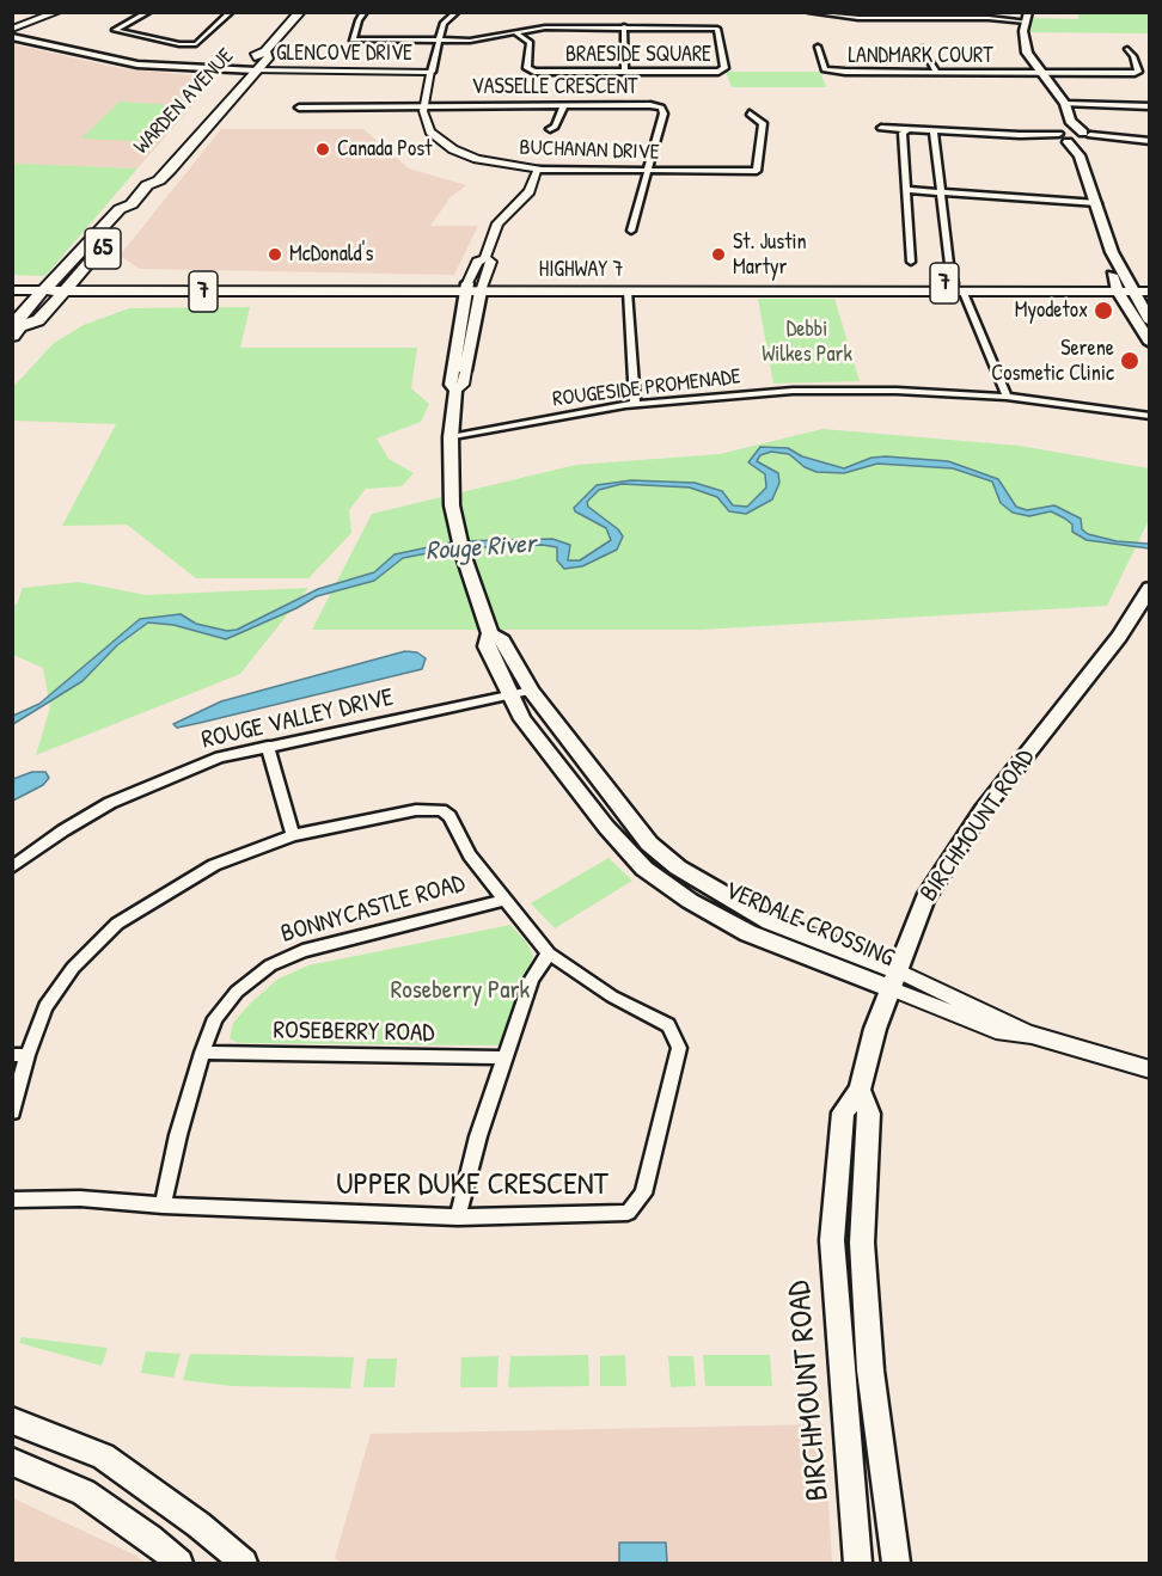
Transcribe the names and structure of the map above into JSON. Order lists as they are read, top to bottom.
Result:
{
  "streets": {
    "main road": [
      "WARDEN AVENUE",
      "65",
      "HIGHWAY 7",
      "7",
      "BIRCHMOUNT ROAD",
      "VERDALE CROSSING"
    ],
    "street": [
      "GLENCOVE DRIVE",
      "BRAESIDE SQUARE",
      "LANDMARK COURT",
      "VASSELLE CRESCENT",
      "BUCHANAN DRIVE",
      "ROUGESIDE PROMENADE",
      "ROUGE VALLEY DRIVE",
      "BONNYCASTLE ROAD",
      "ROSEBERRY ROAD",
      "UPPER DUKE CRESCENT"
    ]
  },
  "crossings": [
    ["GLENCOVE DRIVE", "WARDEN AVENUE"],
    ["VASSELLE CRESCENT", "BUCHANAN DRIVE"],
    ["WARDEN AVENUE", "HIGHWAY 7"],
    ["HIGHWAY 7", "VERDALE CROSSING"],
    ["ROUGESIDE PROMENADE", "VERDALE CROSSING"],
    ["ROUGE VALLEY DRIVE", "VERDALE CROSSING"],
    ["BIRCHMOUNT ROAD", "VERDALE CROSSING"],
    ["BONNYCASTLE ROAD", "ROSEBERRY ROAD"],
    ["BONNYCASTLE ROAD", "UPPER DUKE CRESCENT"]
  ],
  "water": ["Rouge River"],
  "parks": ["Debbi Wilkes Park", "Roseberry Park"],
  "places": [
    "Canada Post",
    "McDonald's",
    "St. Justin Martyr",
    "Myodetox",
    "Serene Cosmetic Clinic"
  ]
}
